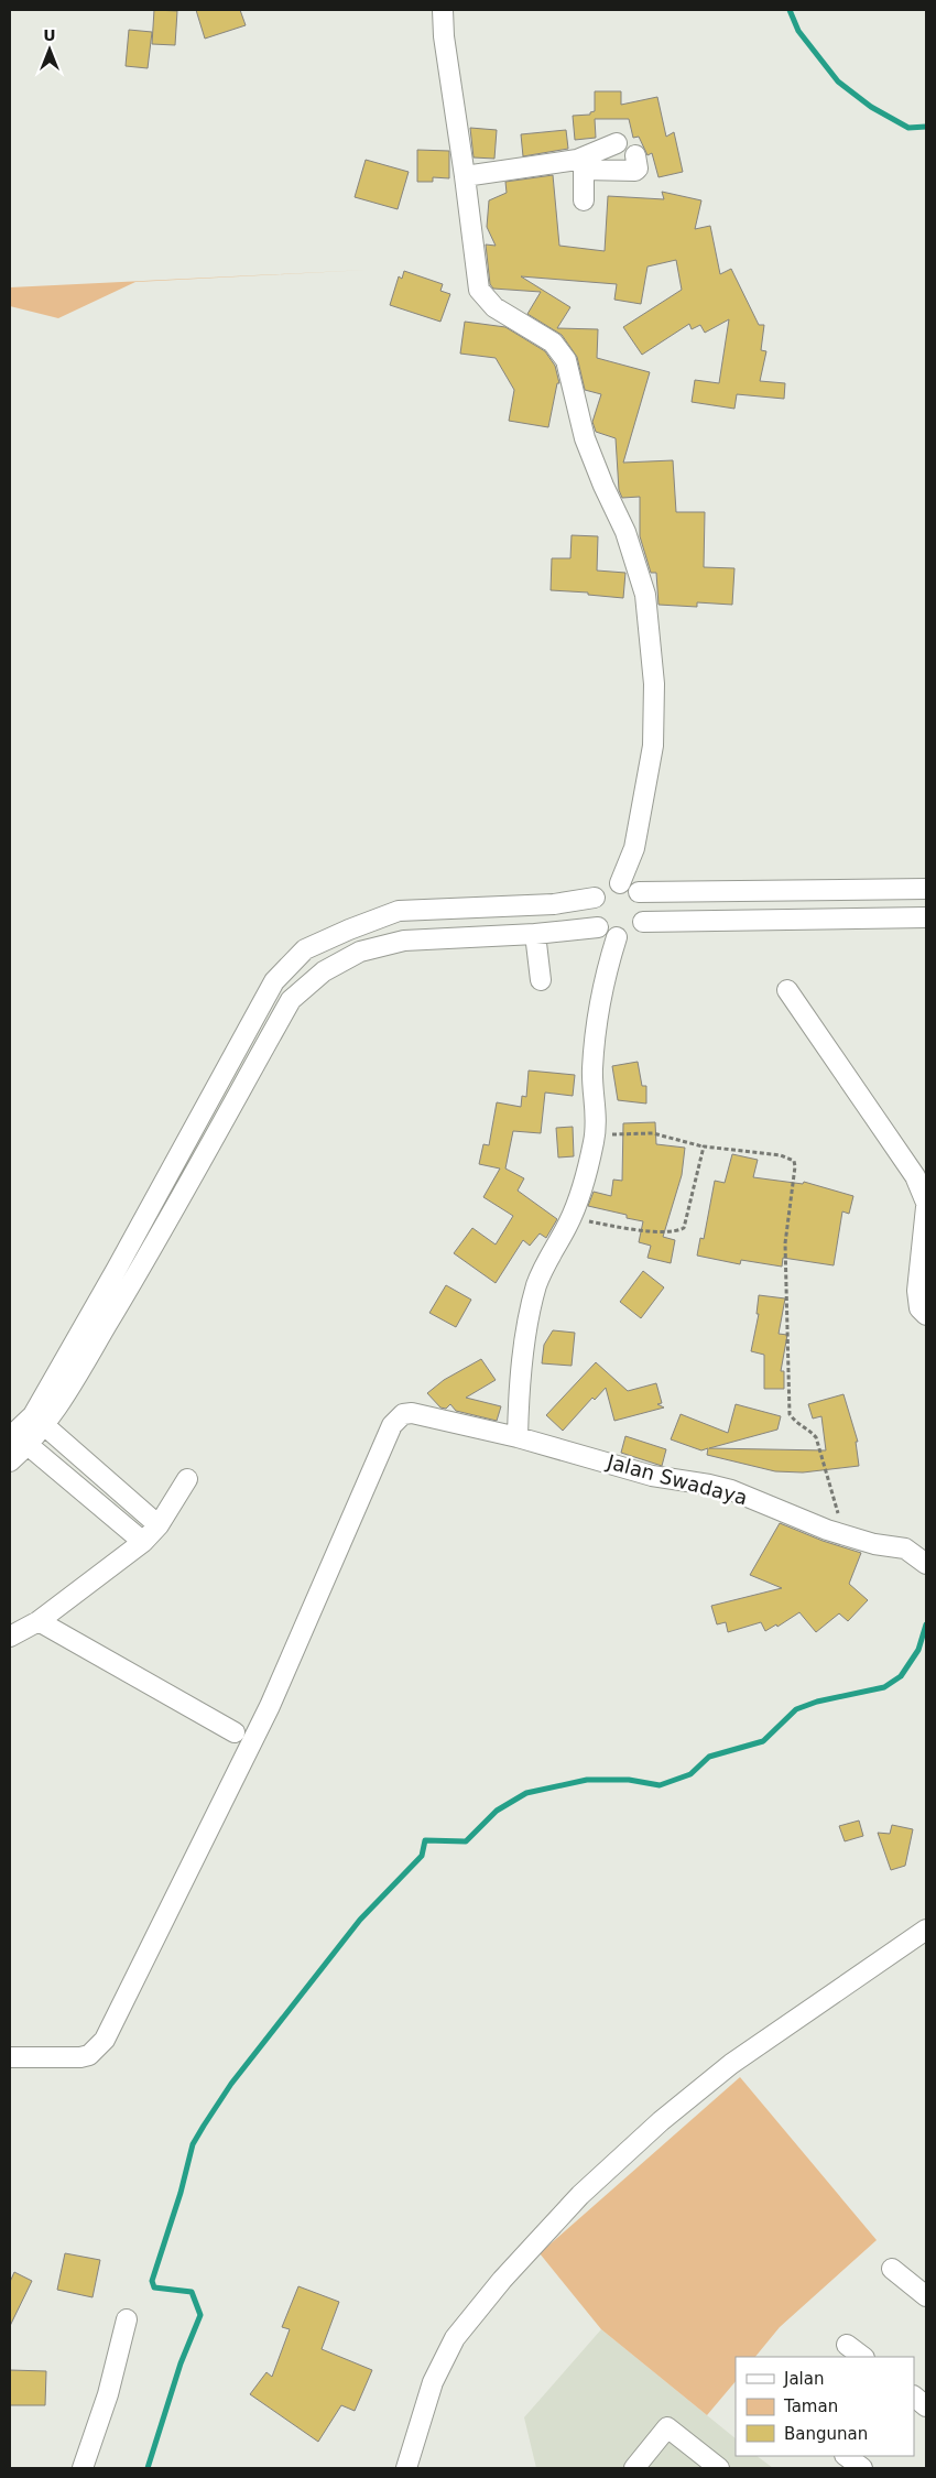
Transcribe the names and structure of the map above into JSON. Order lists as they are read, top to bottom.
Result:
{
  "streets": {
    "street": ["Jalan Swadaya"]
  },
  "legend": ["Jalan", "Taman", "Bangunan"],
  "north": "top"
}
